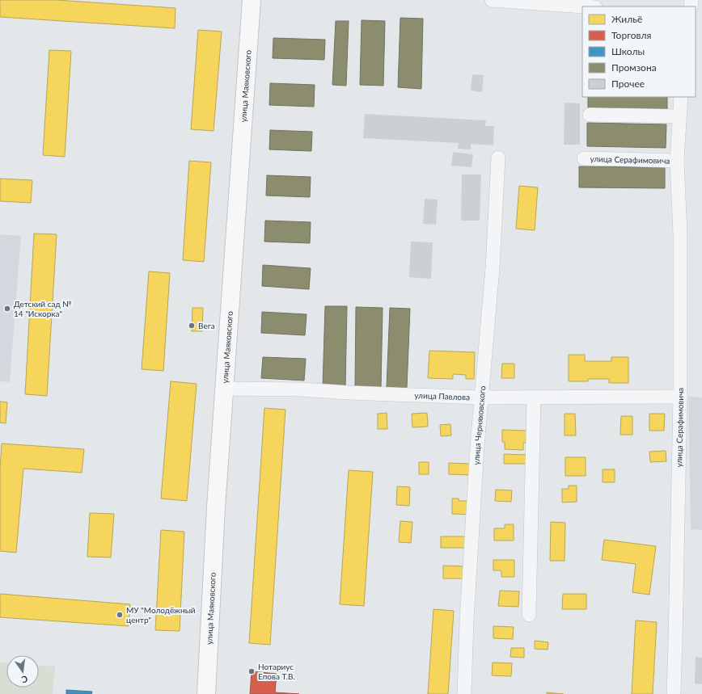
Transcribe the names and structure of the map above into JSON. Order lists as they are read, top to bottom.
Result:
{
  "streets": {
    "street": [
      "улица Маяковского",
      "улица Серафимовича",
      "улица Павлова",
      "улица Черняховского"
    ]
  },
  "crossings": [
    ["улица Маяковского", "улица Павлова"],
    ["улица Серафимовича", "улица Павлова"],
    ["улица Павлова", "улица Черняховского"]
  ],
  "places": [
    "Детский сад № 14 \"Искорка\"",
    "Вега",
    "МУ \"Молодёжный центр\"",
    "Нотариус Епова Т.В."
  ],
  "legend": [
    "Жильё",
    "Торговля",
    "Школы",
    "Промзона",
    "Прочее"
  ],
  "north": "bottom"
}
